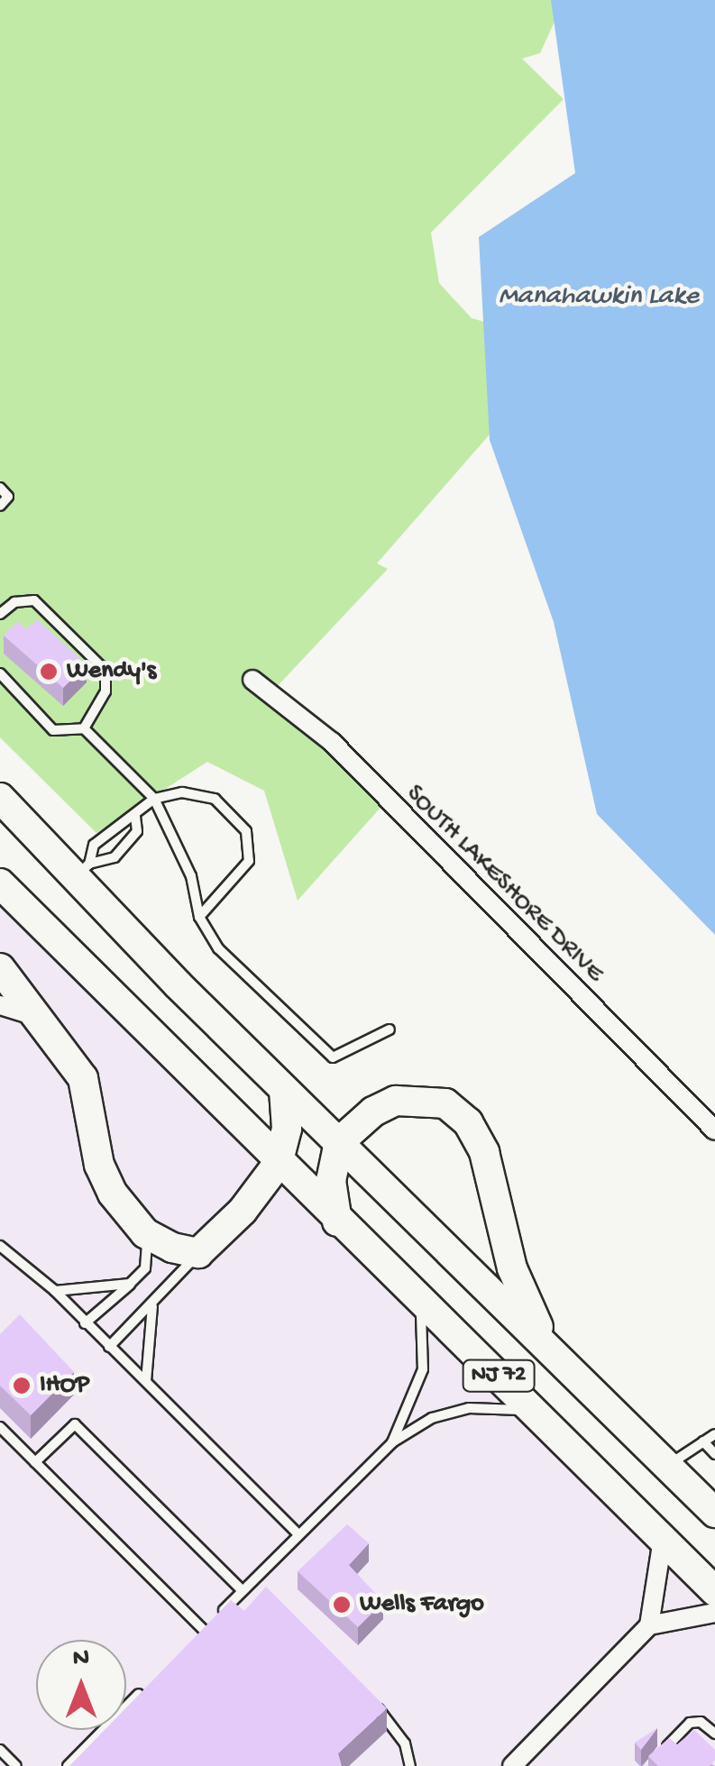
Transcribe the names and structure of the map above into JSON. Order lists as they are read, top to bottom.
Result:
{
  "streets": {
    "highway": ["NJ 72"],
    "street": ["SOUTH LAKESHORE DRIVE"]
  },
  "water": ["Manahawkin Lake"],
  "places": ["Wendy's", "IHOP", "Wells Fargo"],
  "north": "top"
}
